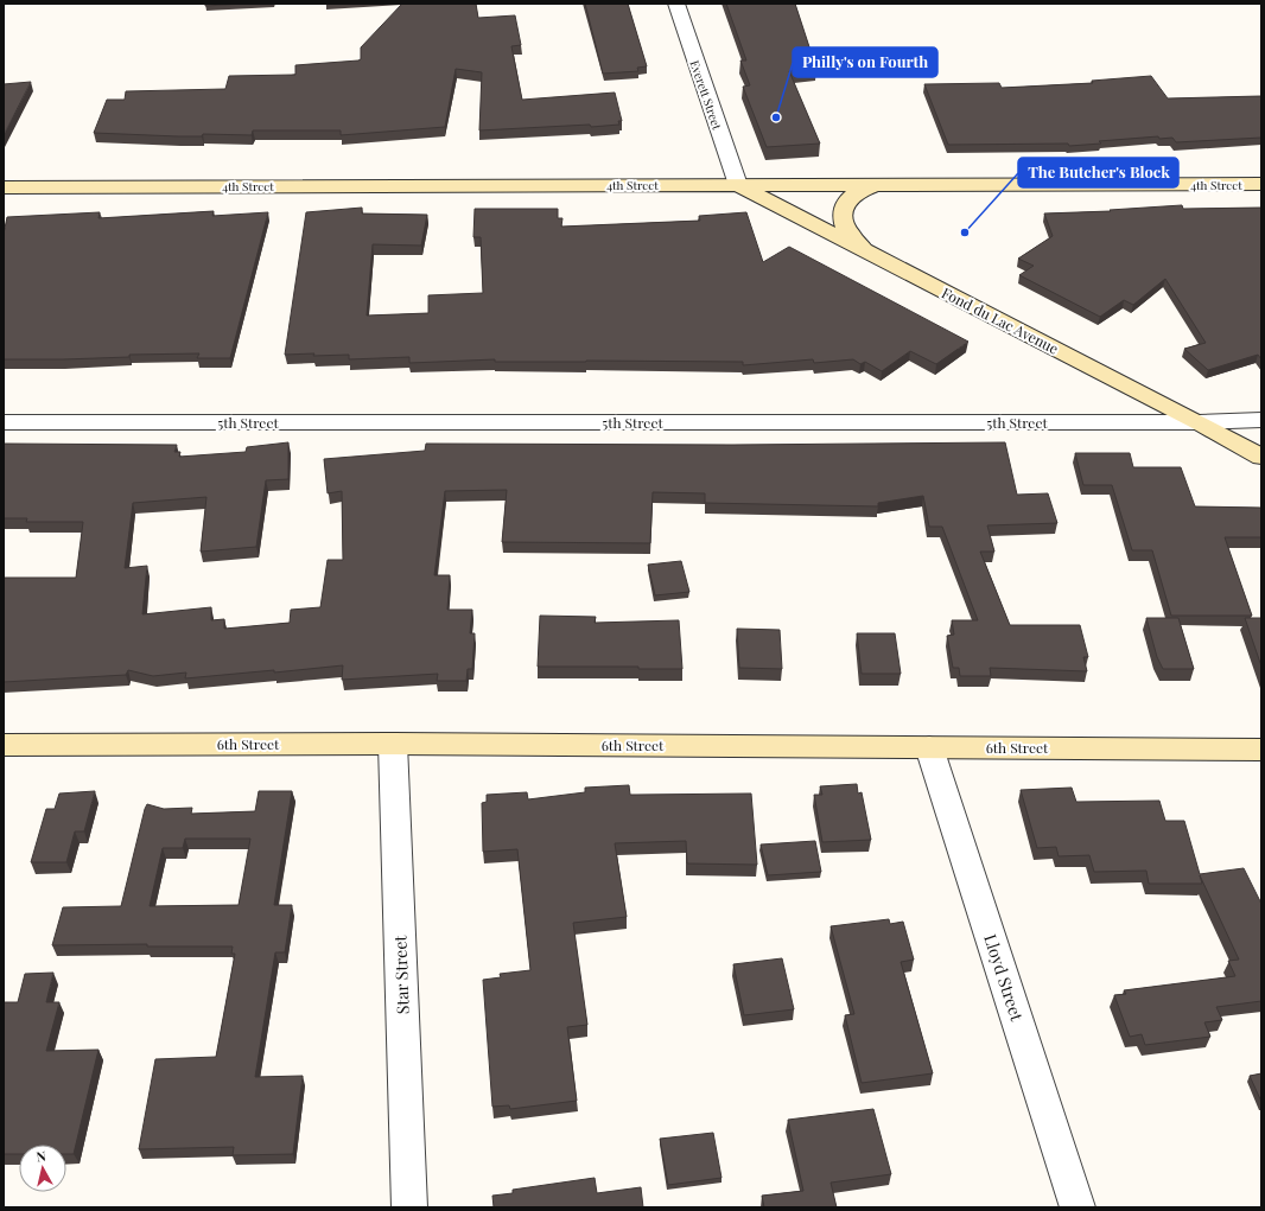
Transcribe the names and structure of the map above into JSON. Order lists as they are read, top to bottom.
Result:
{
  "streets": {
    "street": [
      "Everett Street",
      "4th Street",
      "Fond du Lac Avenue",
      "5th Street",
      "6th Street",
      "Star Street",
      "Lloyd Street"
    ]
  },
  "crossings": [
    ["Everett Street", "4th Street"],
    ["Everett Street", "Fond du Lac Avenue"],
    ["4th Street", "Fond du Lac Avenue"],
    ["Fond du Lac Avenue", "5th Street"],
    ["6th Street", "Star Street"],
    ["6th Street", "Lloyd Street"]
  ],
  "places": ["Philly's on Fourth", "The Butcher's Block"],
  "north": "top"
}
